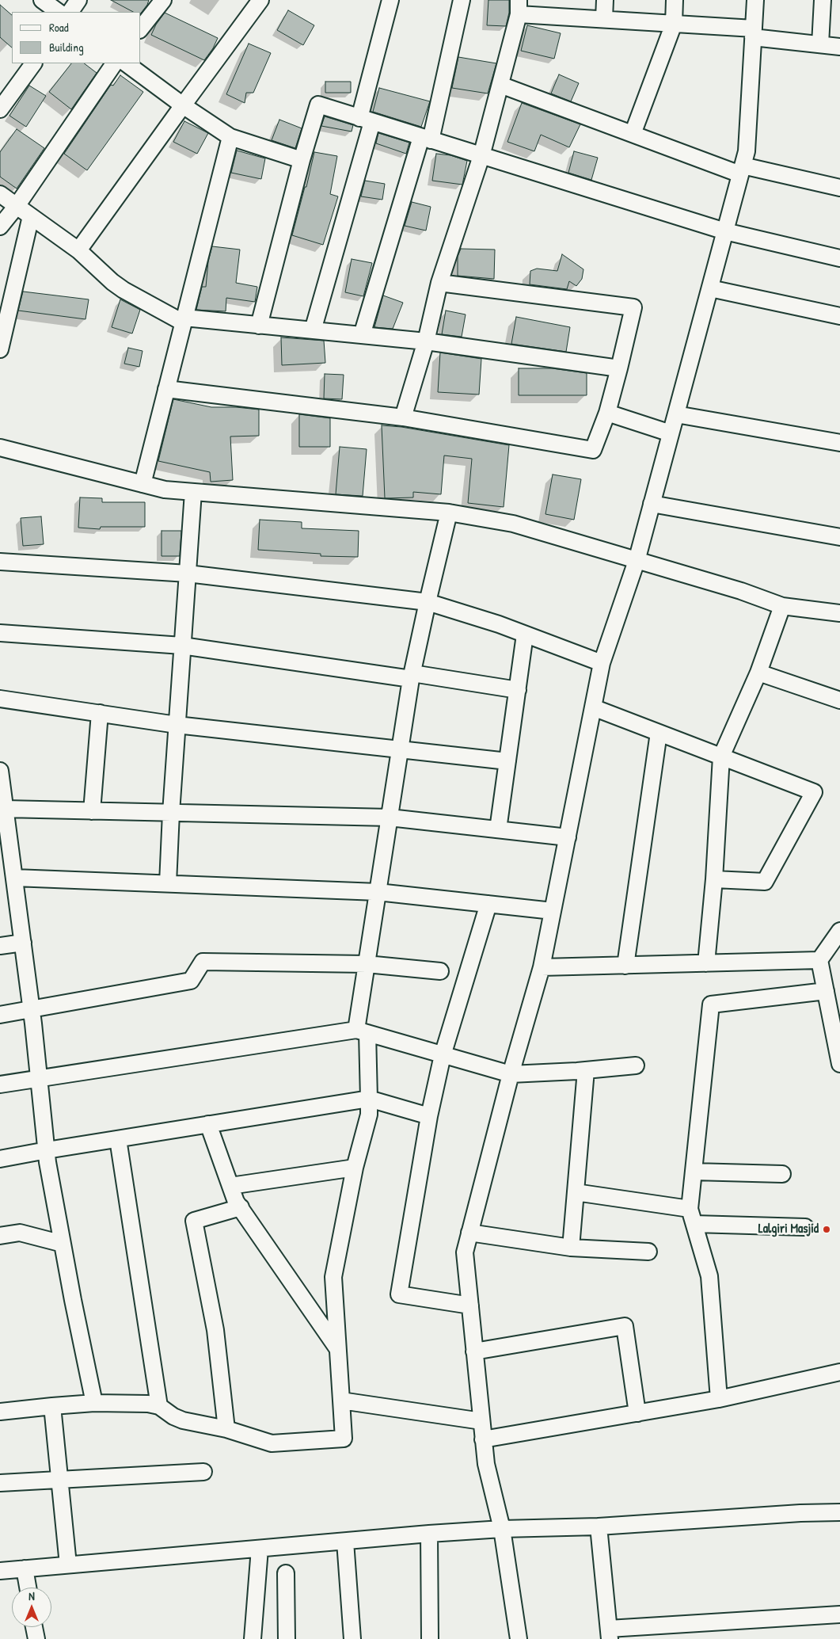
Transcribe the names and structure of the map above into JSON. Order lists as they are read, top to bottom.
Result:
{
  "places": ["Lalgiri Masjid"],
  "legend": ["Road", "Building"],
  "north": "top"
}
